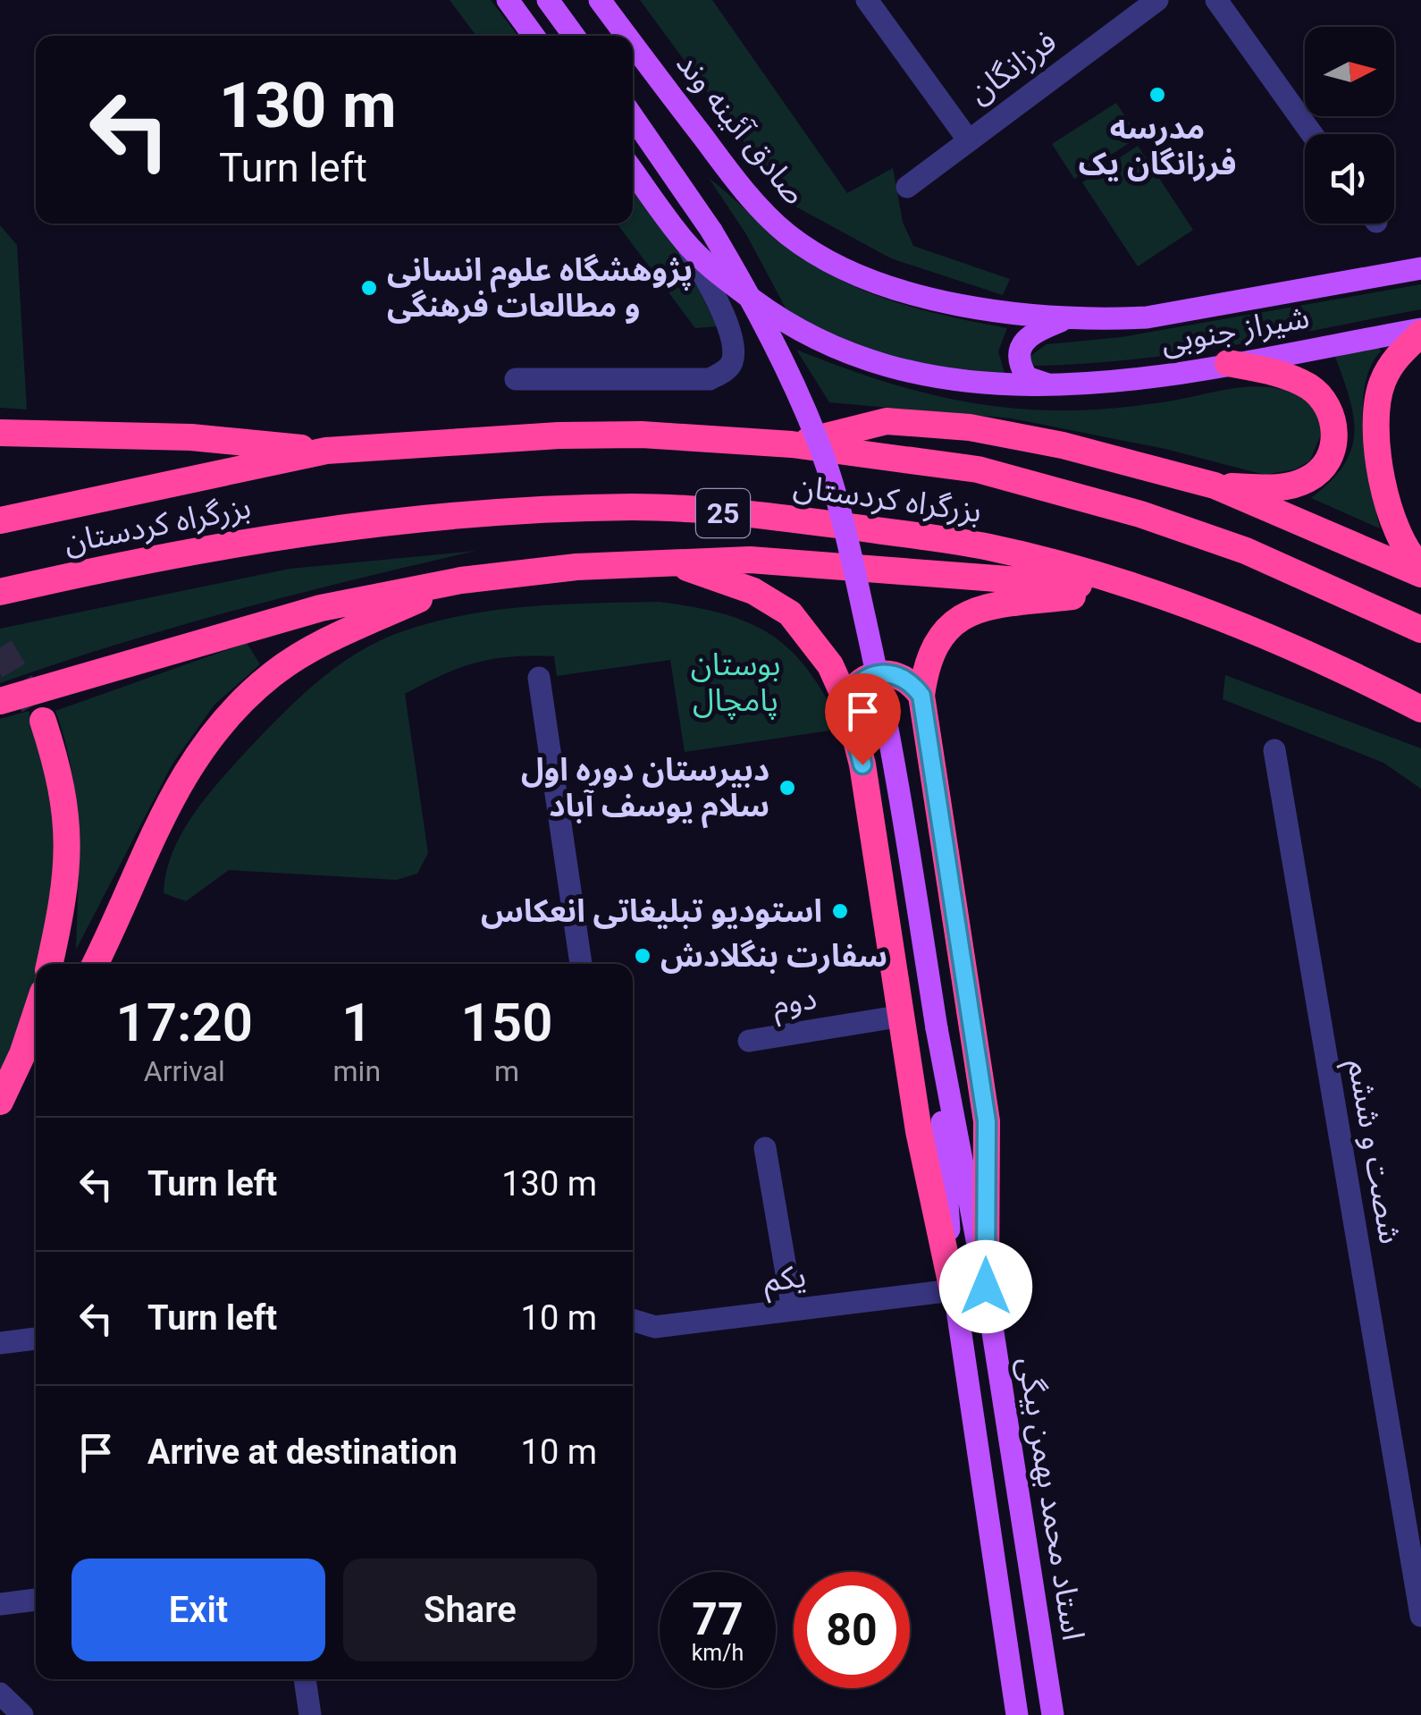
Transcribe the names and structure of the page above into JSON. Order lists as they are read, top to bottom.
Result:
{
  "streets": {
    "highway": ["بزرگراه کردستان", "25"],
    "main road": ["صادق آئینه وند", "شیراز جنوبی", "استاد محمد بهمن بیگی"],
    "street": [
      "فرزانگان",
      "دوم",
      "شصت و ششم",
      "یکم"
    ]
  },
  "crossings": [
    ["صادق آئینه وند", "شیراز جنوبی"],
    ["یکم", "استاد محمد بهمن بیگی"]
  ],
  "parks": ["بوستان پامچال"],
  "places": [
    "مدرسه فرزانگان یک",
    "پژوهشگاه علوم انسانی و مطالعات فرهنگی",
    "دبیرستان دوره اول سلام یوسف آباد",
    "استودیو تبلیغاتی انعکاس",
    "سفارت بنگلادش"
  ],
  "north": "right",
  "page": {
    "turn": ["130 m", "Turn left"],
    "eta": [
      "17:20",
      "Arrival",
      "1",
      "min",
      "150",
      "m"
    ],
    "list": [
      {
        "name": "Turn left",
        "value": "130 m"
      },
      {
        "name": "Turn left",
        "value": "10 m"
      },
      {
        "name": "Arrive at destination",
        "value": "10 m"
      }
    ],
    "buttons": ["Exit", "Share"],
    "speed": "77 km/h",
    "limit": "80"
  }
}
